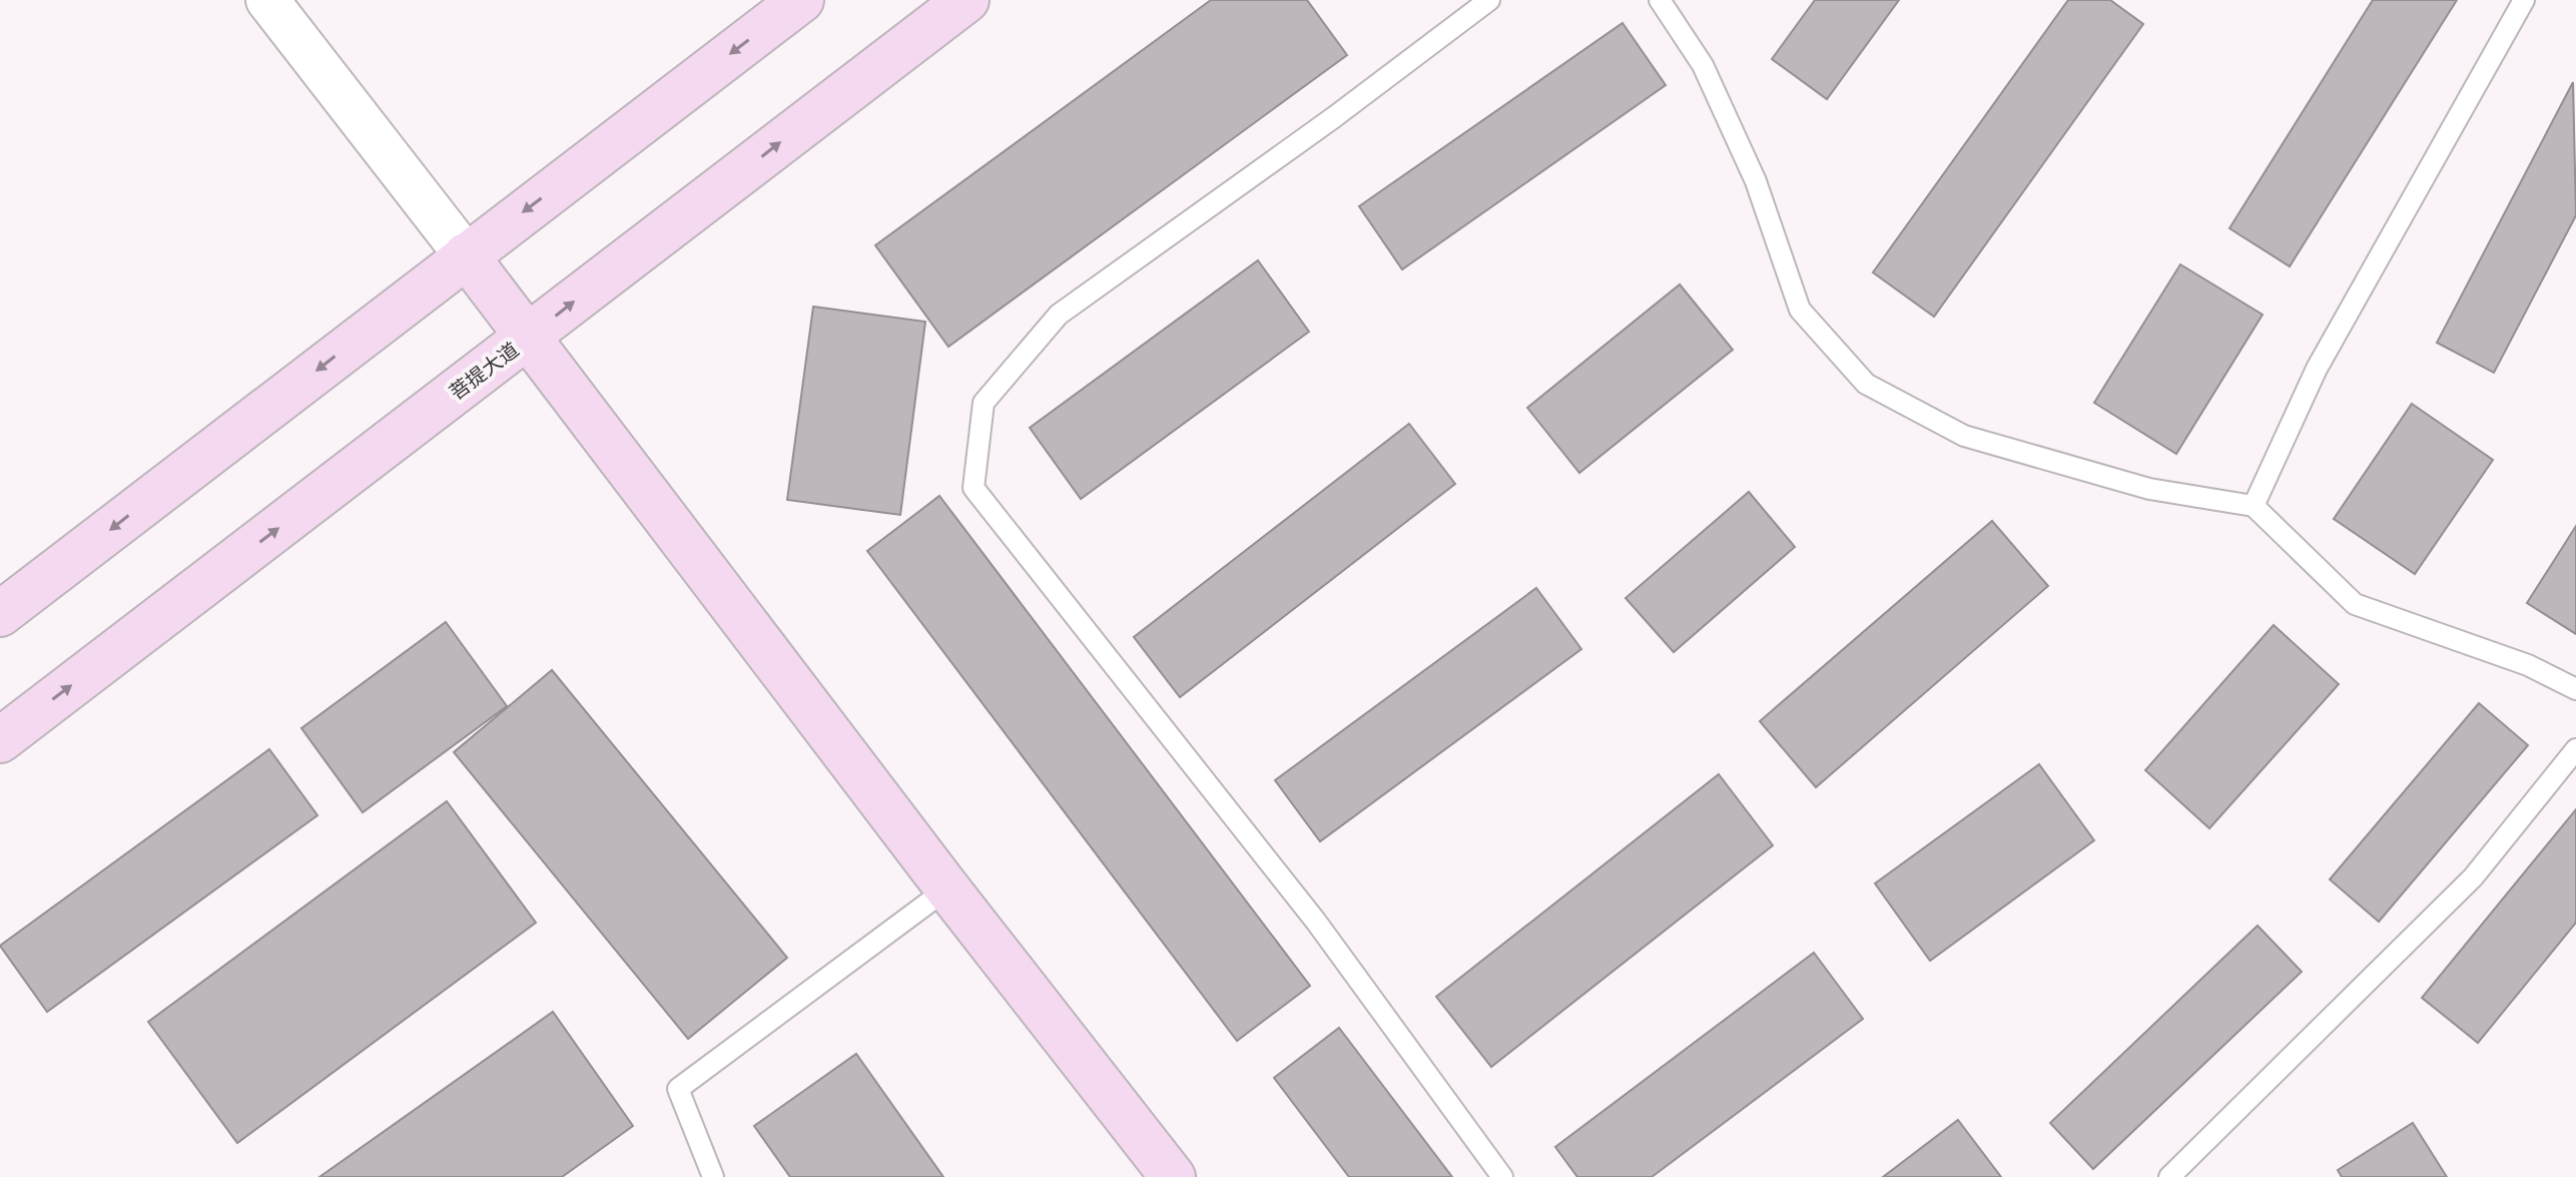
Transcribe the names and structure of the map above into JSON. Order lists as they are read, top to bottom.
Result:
{
  "streets": {
    "main road": ["菩提大道"]
  }
}
